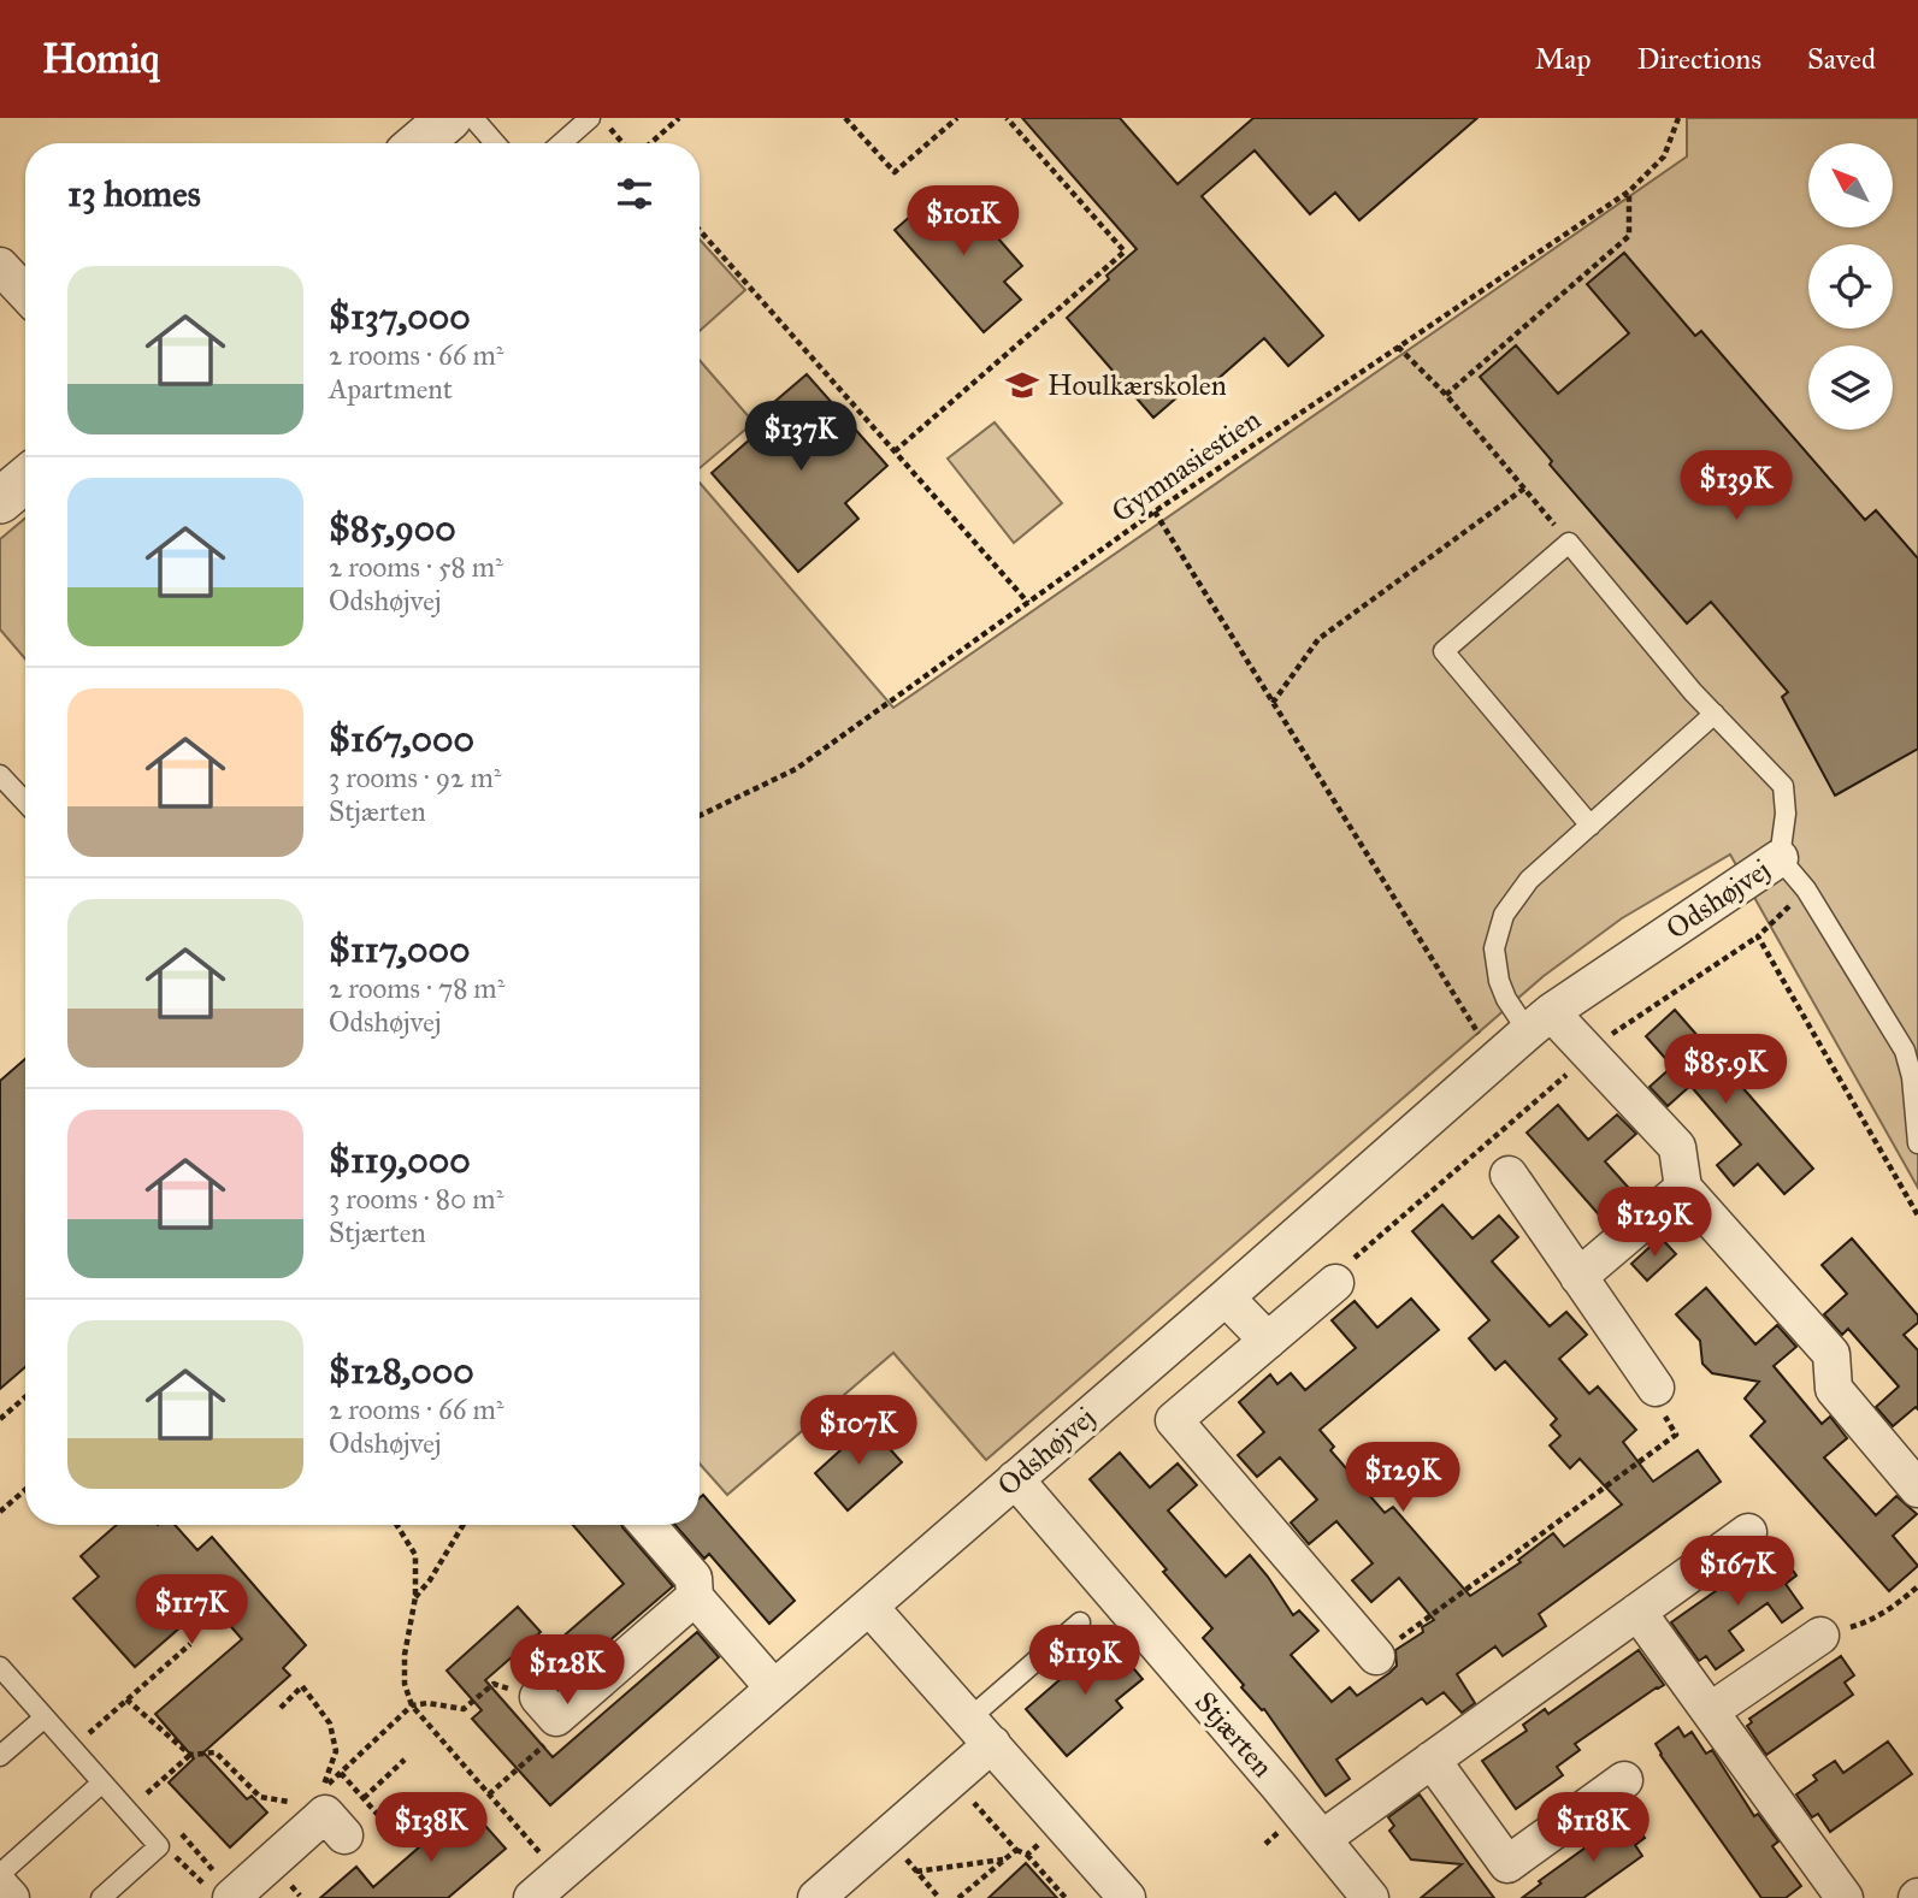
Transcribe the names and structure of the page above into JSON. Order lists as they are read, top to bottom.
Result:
{
  "streets": {
    "street": ["Odshøjvej", "Stjærten"],
    "path": ["Gymnasiestien"]
  },
  "crossings": [
    ["Odshøjvej", "Stjærten"]
  ],
  "places": {
    "school or university": ["Houlkærskolen"]
  },
  "north": "top left",
  "page": {
    "header": "Homiq",
    "nav": ["Map", "Directions", "Saved"],
    "heading": "13 homes",
    "price": [
      "$101K",
      "$137K",
      "$139K",
      "$85.9K",
      "$129K",
      "$107K",
      "$129K",
      "$167K",
      "$117K",
      "$119K",
      "$128K",
      "$138K",
      "$118K"
    ],
    "list": [
      {
        "name": "$137,000",
        "note": "2 rooms · 66 m² · Apartment"
      },
      {
        "name": "$85,900",
        "note": "2 rooms · 58 m² · Odshøjvej"
      },
      {
        "name": "$167,000",
        "note": "3 rooms · 92 m² · Stjærten"
      },
      {
        "name": "$117,000",
        "note": "2 rooms · 78 m² · Odshøjvej"
      },
      {
        "name": "$119,000",
        "note": "3 rooms · 80 m² · Stjærten"
      },
      {
        "name": "$128,000",
        "note": "2 rooms · 66 m² · Odshøjvej"
      }
    ]
  }
}
